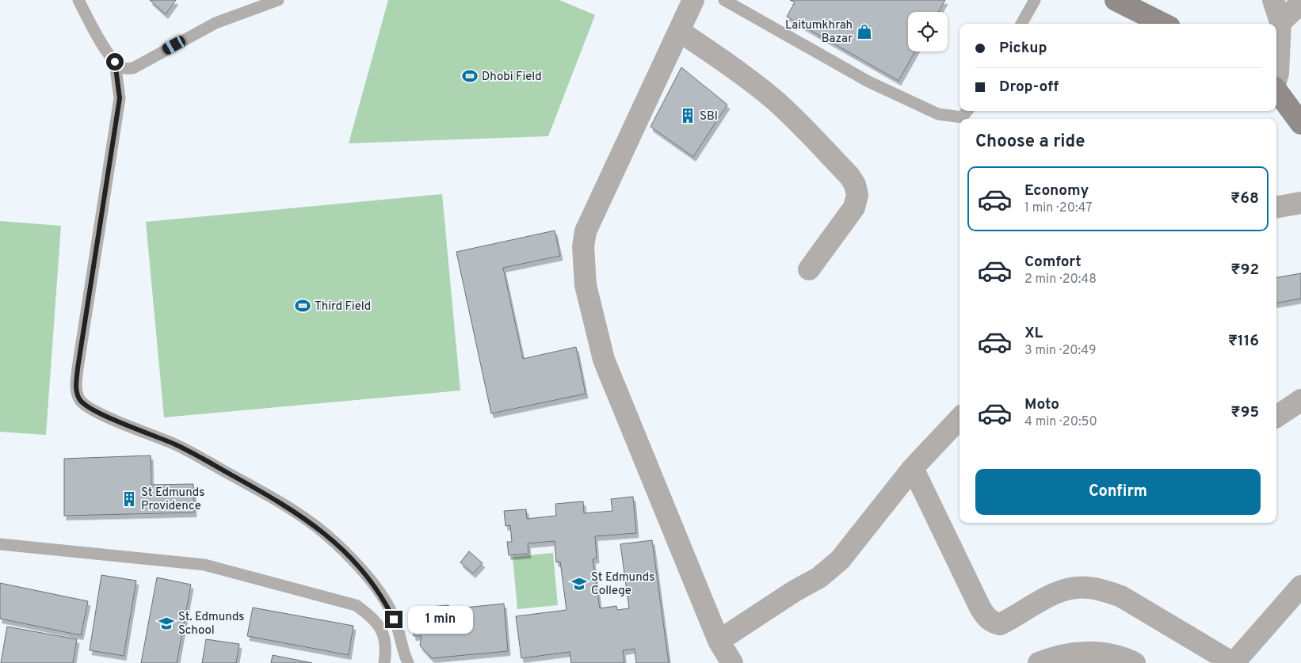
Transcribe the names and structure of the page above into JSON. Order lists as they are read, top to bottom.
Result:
{
  "places": {
    "shop": ["Laitumkhrah Bazar"],
    "sports": ["Dhobi Field", "Third Field"],
    "building": ["SBI", "St Edmunds Providence"],
    "school or university": ["St Edmunds College", "St. Edmunds School"]
  },
  "page": {
    "banner": ["Pickup", "Drop-off"],
    "heading": "Choose a ride",
    "list": [
      {
        "name": "Economy",
        "note": "1 min · 20:47",
        "value": "₹68"
      },
      {
        "name": "Comfort",
        "note": "2 min · 20:48",
        "value": "₹92"
      },
      {
        "name": "XL",
        "note": "3 min · 20:49",
        "value": "₹116"
      },
      {
        "name": "Moto",
        "note": "4 min · 20:50",
        "value": "₹95"
      }
    ],
    "buttons": "Confirm",
    "bubble": "1 min"
  }
}
